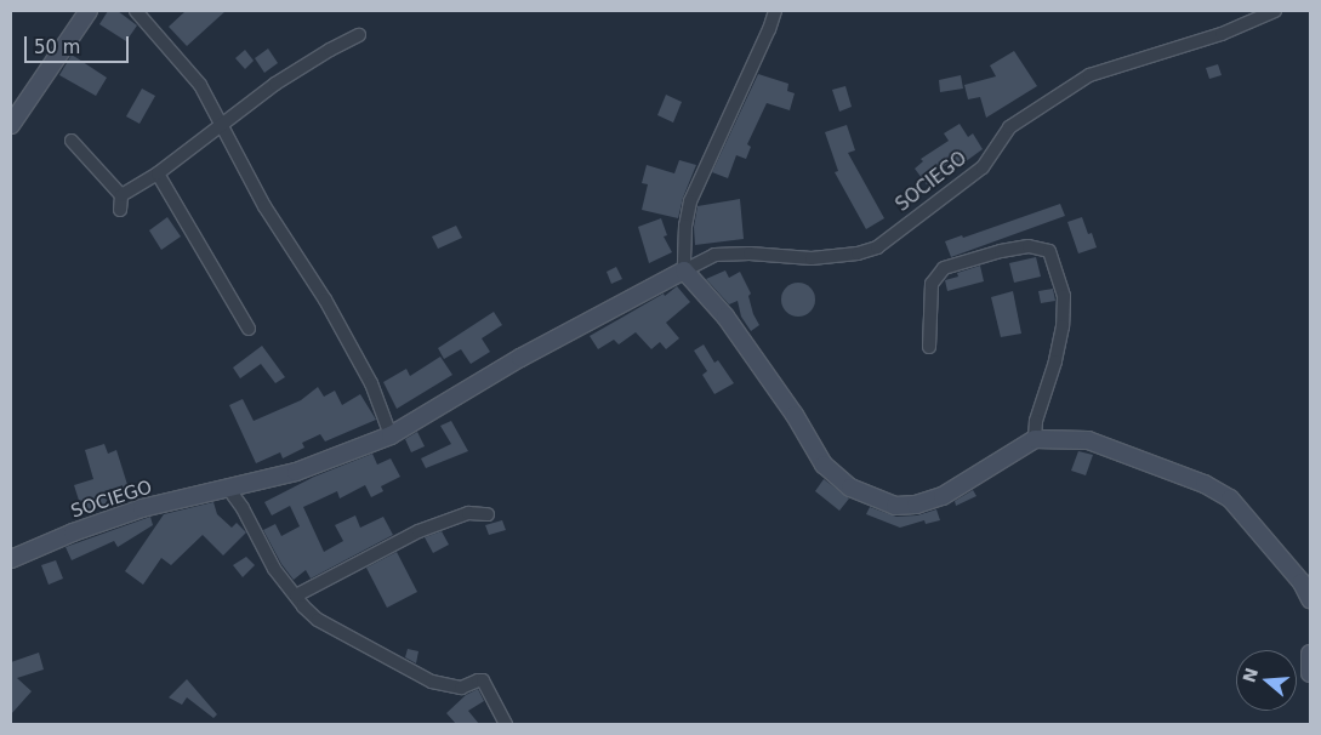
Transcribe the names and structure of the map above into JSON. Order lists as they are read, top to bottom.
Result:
{
  "streets": {
    "main road": ["SOCIEGO"]
  },
  "scale_bar": "50 m",
  "north": "left"
}
